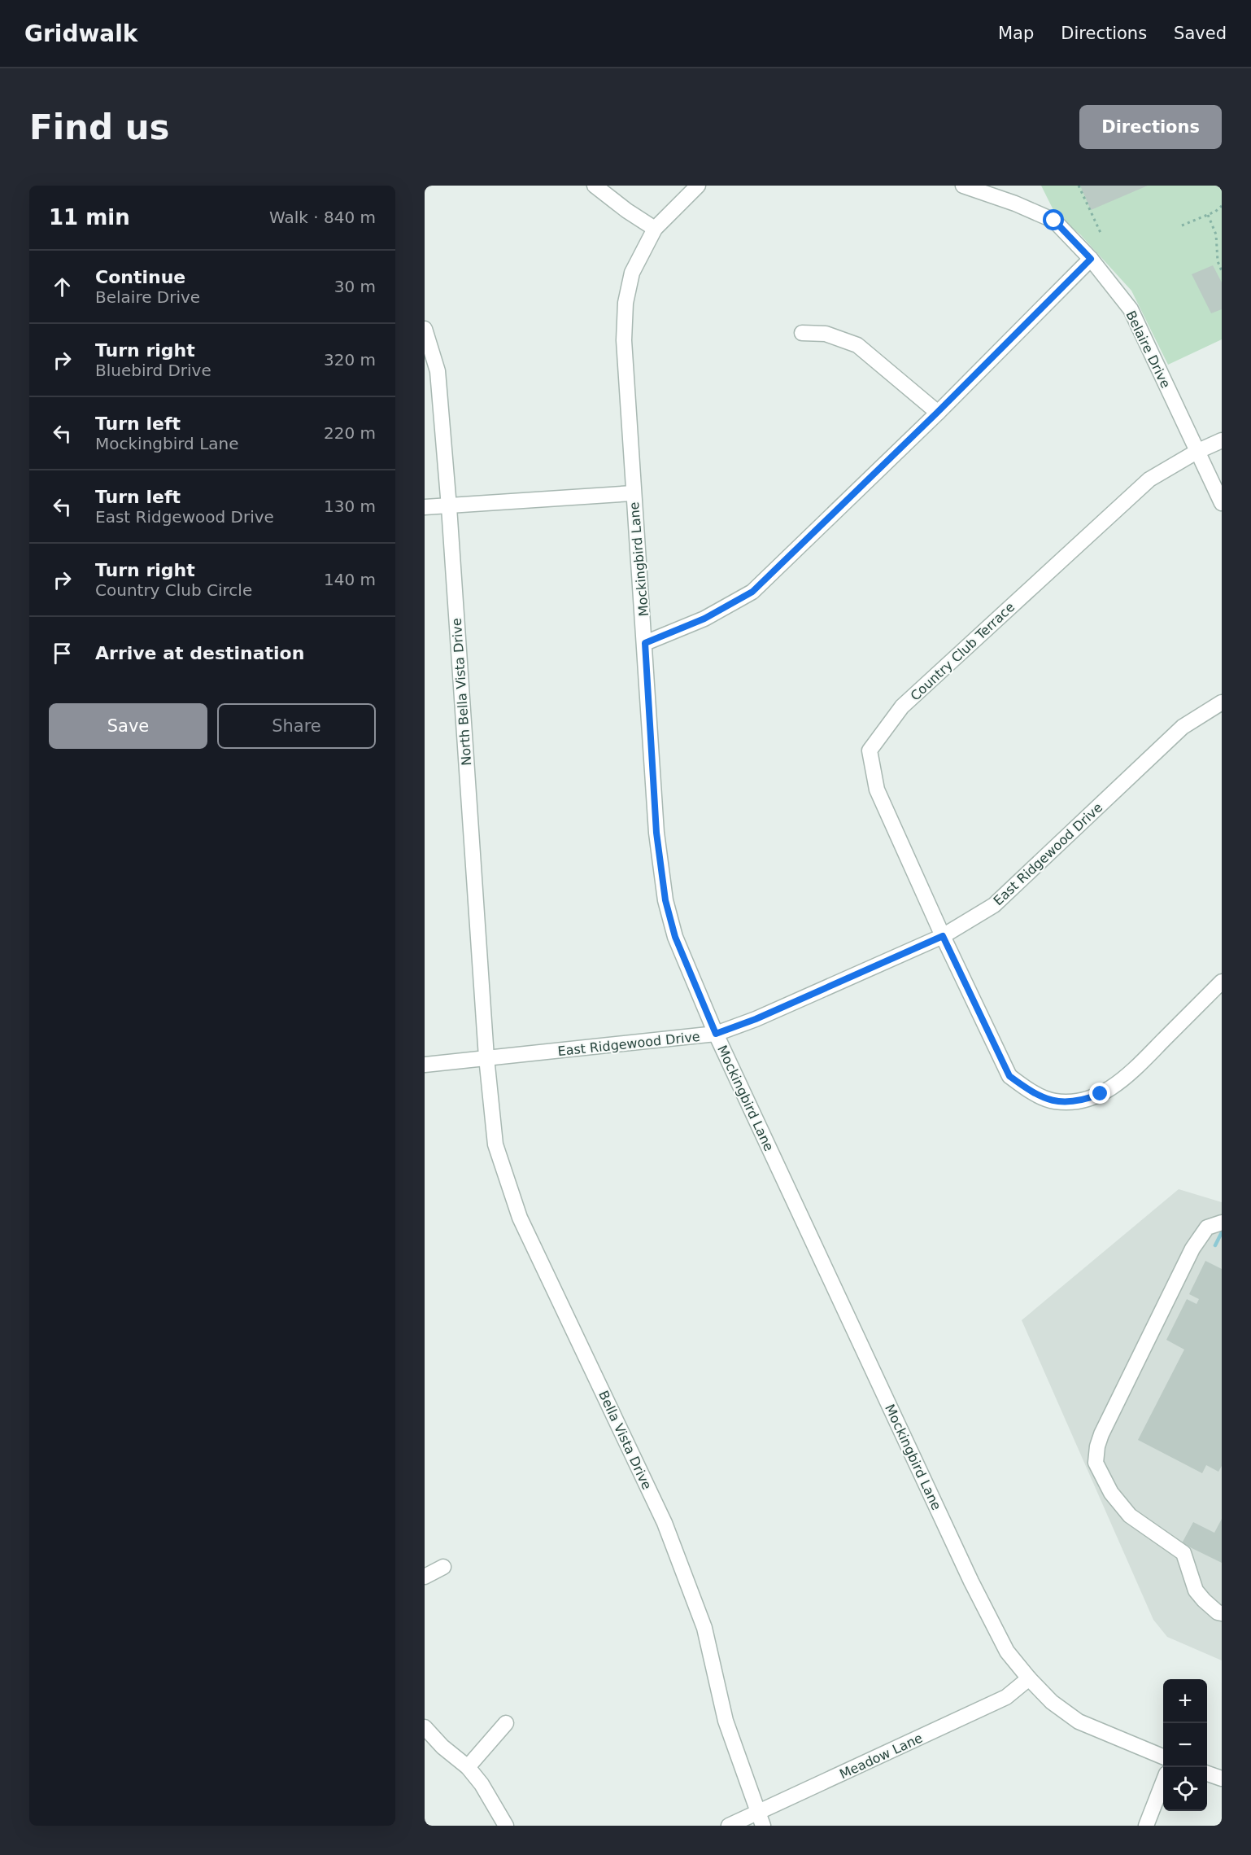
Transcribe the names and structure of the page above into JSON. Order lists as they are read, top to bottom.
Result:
{
  "streets": {
    "street": [
      "Belaire Drive",
      "Mockingbird Lane",
      "Country Club Terrace",
      "North Bella Vista Drive",
      "East Ridgewood Drive",
      "Bella Vista Drive",
      "Meadow Lane"
    ]
  },
  "crossings": [
    ["Belaire Drive", "Country Club Terrace"],
    ["Mockingbird Lane", "East Ridgewood Drive"],
    ["Mockingbird Lane", "Meadow Lane"],
    ["Country Club Terrace", "East Ridgewood Drive"],
    ["North Bella Vista Drive", "East Ridgewood Drive"],
    ["North Bella Vista Drive", "Bella Vista Drive"],
    ["East Ridgewood Drive", "Bella Vista Drive"],
    ["Bella Vista Drive", "Meadow Lane"]
  ],
  "page": {
    "header": "Gridwalk",
    "nav": ["Map", "Directions", "Saved"],
    "buttons": [
      "Directions",
      ["Save", "Share"]
    ],
    "title": "Find us",
    "heading": ["11 min", "Walk · 840 m"],
    "list": [
      ["Continue", "Belaire Drive", "30 m"],
      ["Turn right", "Bluebird Drive", "320 m"],
      ["Turn left", "Mockingbird Lane", "220 m"],
      ["Turn left", "East Ridgewood Drive", "130 m"],
      ["Turn right", "Country Club Circle", "140 m"],
      "Arrive at destination"
    ],
    "map_buttons": ["+", "−"]
  }
}
